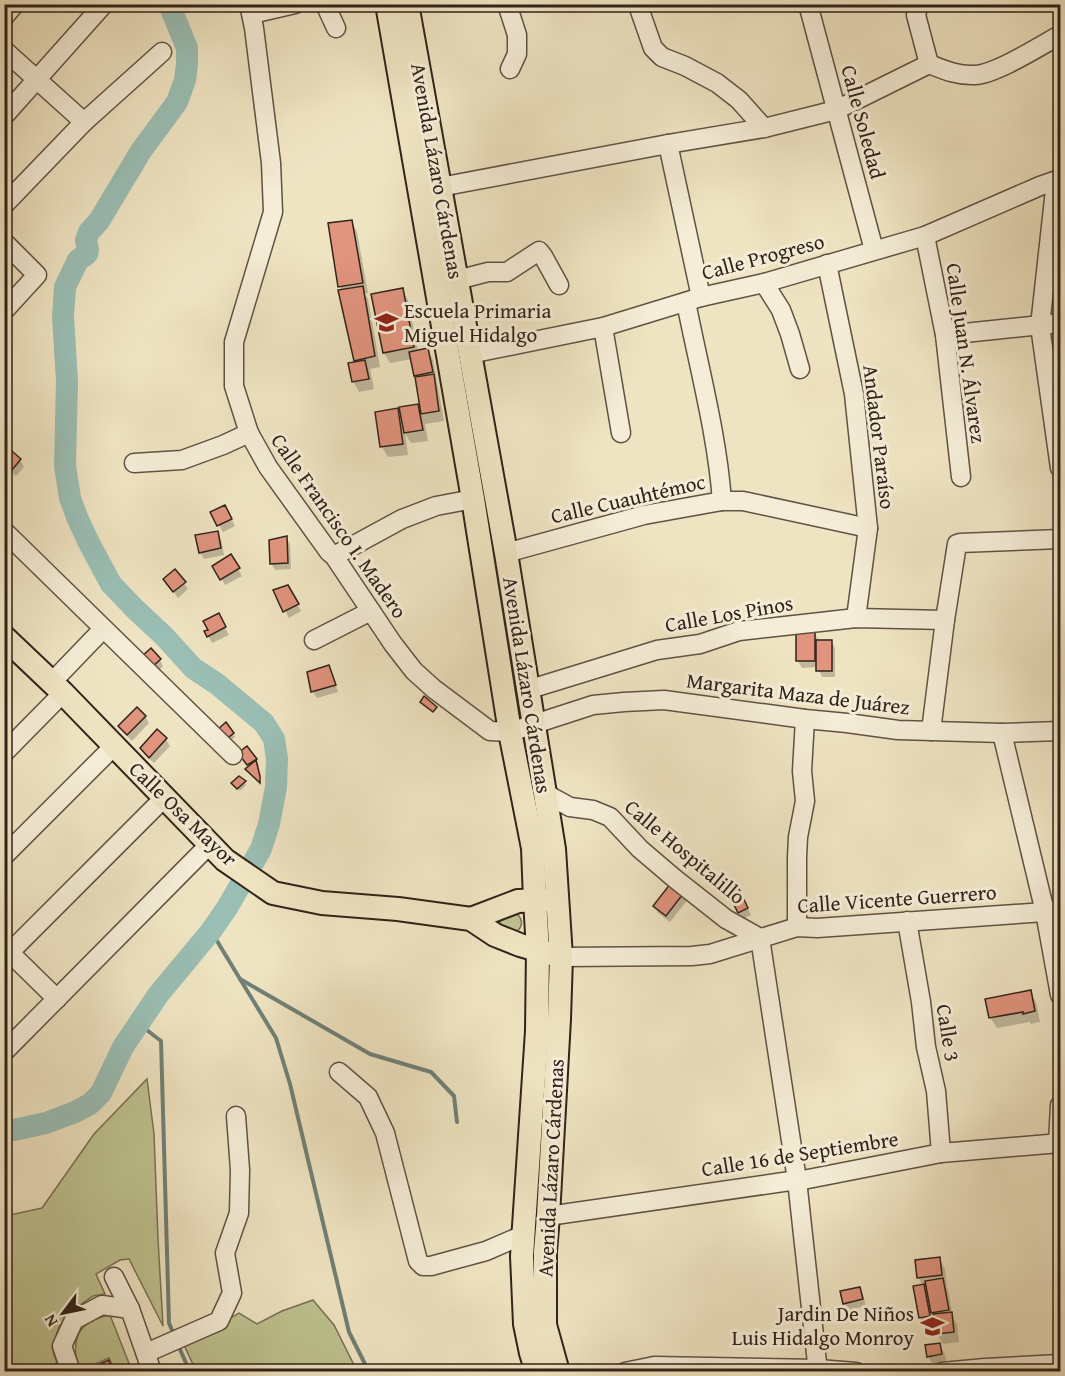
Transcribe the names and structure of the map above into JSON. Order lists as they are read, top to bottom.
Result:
{
  "streets": {
    "main road": ["Avenida Lázaro Cárdenas", "Calle Osa Mayor"],
    "street": [
      "Calle Soledad",
      "Calle Progreso",
      "Calle Juan N. Álvarez",
      "Andador Paraíso",
      "Calle Cuauhtémoc",
      "Calle Francisco I. Madero",
      "Calle Los Pinos",
      "Margarita Maza de Juárez",
      "Calle Hospitalillo",
      "Calle Vicente Guerrero",
      "Calle 3",
      "Calle 16 de Septiembre"
    ]
  },
  "crossings": [
    ["Calle Soledad", "Calle Progreso"],
    ["Avenida Lázaro Cárdenas", "Calle Progreso"],
    ["Avenida Lázaro Cárdenas", "Calle Cuauhtémoc"],
    ["Avenida Lázaro Cárdenas", "Calle Francisco I. Madero"],
    ["Avenida Lázaro Cárdenas", "Calle Los Pinos"],
    ["Avenida Lázaro Cárdenas", "Margarita Maza de Juárez"],
    ["Avenida Lázaro Cárdenas", "Calle Osa Mayor"],
    ["Avenida Lázaro Cárdenas", "Calle Hospitalillo"],
    ["Avenida Lázaro Cárdenas", "Calle Vicente Guerrero"],
    ["Avenida Lázaro Cárdenas", "Calle 16 de Septiembre"],
    ["Calle Progreso", "Calle Juan N. Álvarez"],
    ["Calle Progreso", "Andador Paraíso"],
    ["Andador Paraíso", "Calle Cuauhtémoc"],
    ["Andador Paraíso", "Calle Los Pinos"],
    ["Calle Francisco I. Madero", "Margarita Maza de Juárez"],
    ["Calle Osa Mayor", "Calle Vicente Guerrero"],
    ["Calle Hospitalillo", "Calle Vicente Guerrero"],
    ["Calle Vicente Guerrero", "Calle 3"],
    ["Calle 3", "Calle 16 de Septiembre"]
  ],
  "places": {
    "school or university": ["Escuela Primaria Miguel Hidalgo", "Jardin De Niños Luis Hidalgo Monroy"]
  },
  "north": "bottom left"
}
